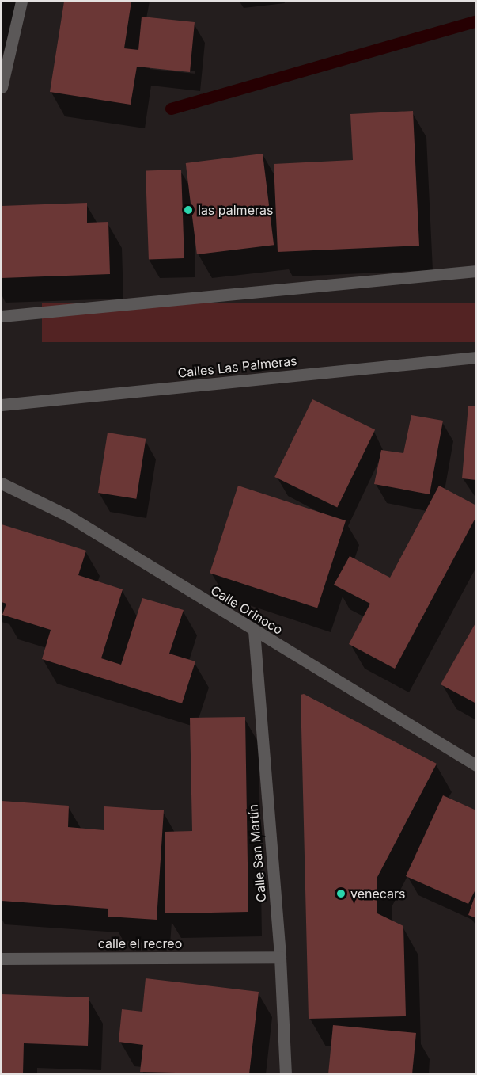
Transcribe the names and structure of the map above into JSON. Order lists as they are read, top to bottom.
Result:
{
  "streets": {
    "street": [
      "Calles Las Palmeras",
      "Calle Orinoco",
      "Calle San Martín",
      "calle el recreo"
    ]
  },
  "crossings": [
    ["Calle Orinoco", "Calle San Martín"],
    ["Calle San Martín", "calle el recreo"]
  ],
  "places": ["las palmeras", "venecars"]
}
